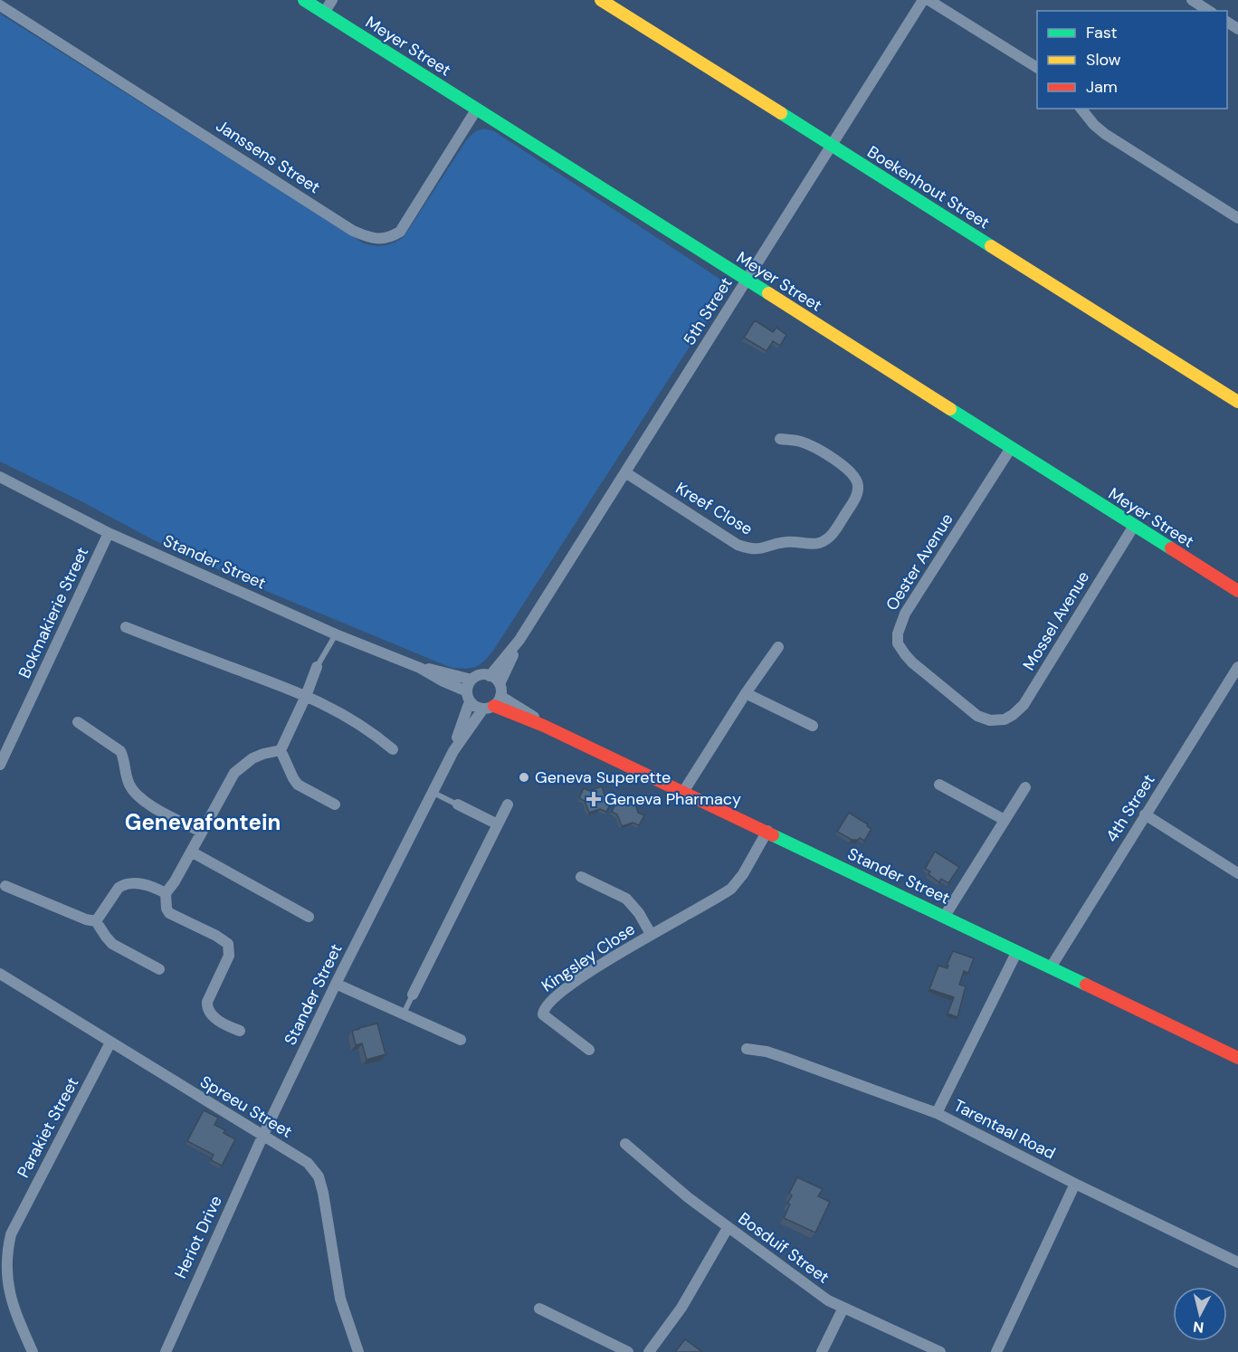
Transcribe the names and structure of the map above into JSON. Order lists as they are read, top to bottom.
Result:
{
  "streets": {
    "street": [
      "Meyer Street",
      "Janssens Street",
      "Boekenhout Street",
      "5th Street",
      "Kreef Close",
      "Stander Street",
      "Oester Avenue",
      "Bokmakierie Street",
      "Mossel Avenue",
      "4th Street",
      "Kingsley Close",
      "Spreeu Street",
      "Parakiet Street",
      "Tarentaal Road",
      "Heriot Drive",
      "Bosduif Street"
    ]
  },
  "crossings": [
    ["Meyer Street", "Janssens Street"],
    ["Meyer Street", "5th Street"],
    ["Meyer Street", "Oester Avenue"],
    ["Meyer Street", "Mossel Avenue"],
    ["Boekenhout Street", "5th Street"],
    ["5th Street", "Kreef Close"],
    ["5th Street", "Stander Street"],
    ["Stander Street", "Bokmakierie Street"],
    ["Stander Street", "4th Street"],
    ["Stander Street", "Kingsley Close"],
    ["Stander Street", "Spreeu Street"],
    ["Stander Street", "Heriot Drive"],
    ["Oester Avenue", "Mossel Avenue"],
    ["Spreeu Street", "Parakiet Street"],
    ["Spreeu Street", "Heriot Drive"]
  ],
  "districts": ["Genevafontein"],
  "places": {
    "other": ["Geneva Superette"],
    "health": ["Geneva Pharmacy"]
  },
  "legend": ["Fast", "Slow", "Jam"],
  "north": "bottom"
}
